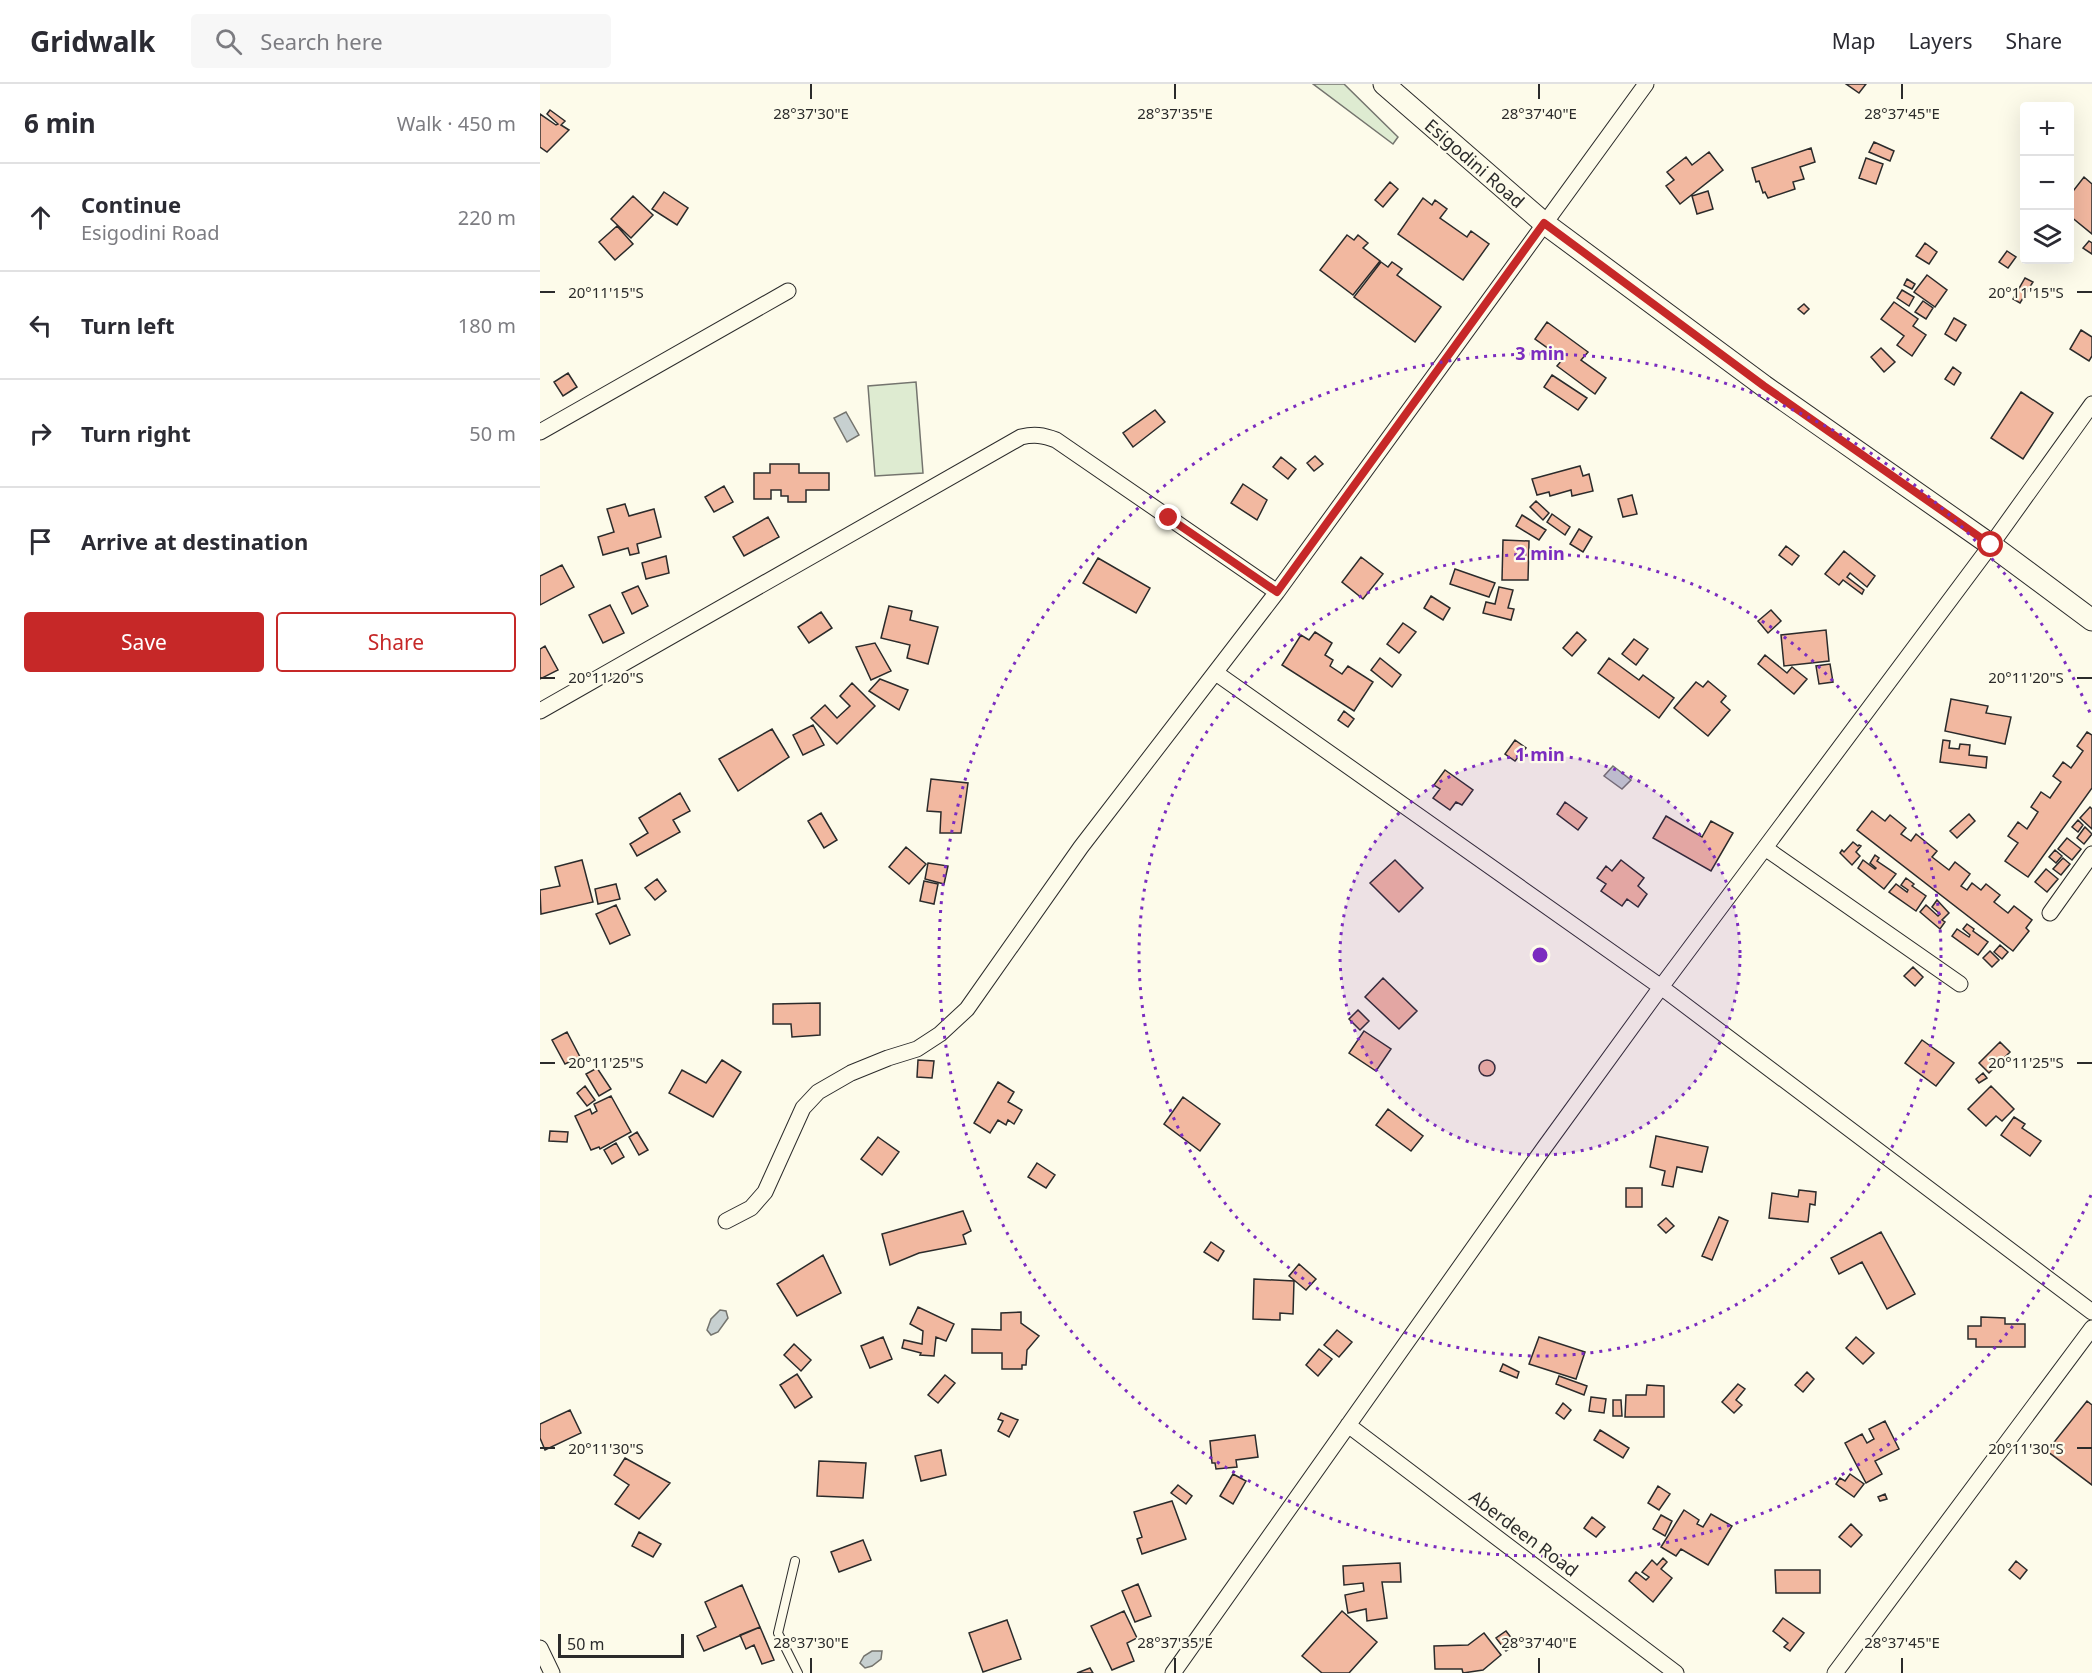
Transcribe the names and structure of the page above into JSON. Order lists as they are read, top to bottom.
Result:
{
  "streets": {
    "main road": ["Esigodini Road"],
    "street": ["Aberdeen Road"]
  },
  "scale_bar": "50 m",
  "page": {
    "header": "Gridwalk",
    "search": "Search here",
    "nav": ["Map", "Layers", "Share"],
    "heading": ["6 min", "Walk · 450 m"],
    "map_buttons": ["+", "−"],
    "list": [
      ["Continue", "Esigodini Road", "220 m"],
      ["Turn left", "180 m"],
      ["Turn right", "50 m"],
      "Arrive at destination"
    ],
    "buttons": ["Save", "Share"],
    "scale": "50 m"
  },
  "coordinates": [
    "28°37'30\"E",
    "28°37'35\"E",
    "28°37'40\"E",
    "28°37'45\"E",
    "20°11'15\"S",
    "20°11'20\"S",
    "20°11'25\"S",
    "20°11'30\"S"
  ],
  "rings": ["3 min", "2 min", "1 min"]
}
